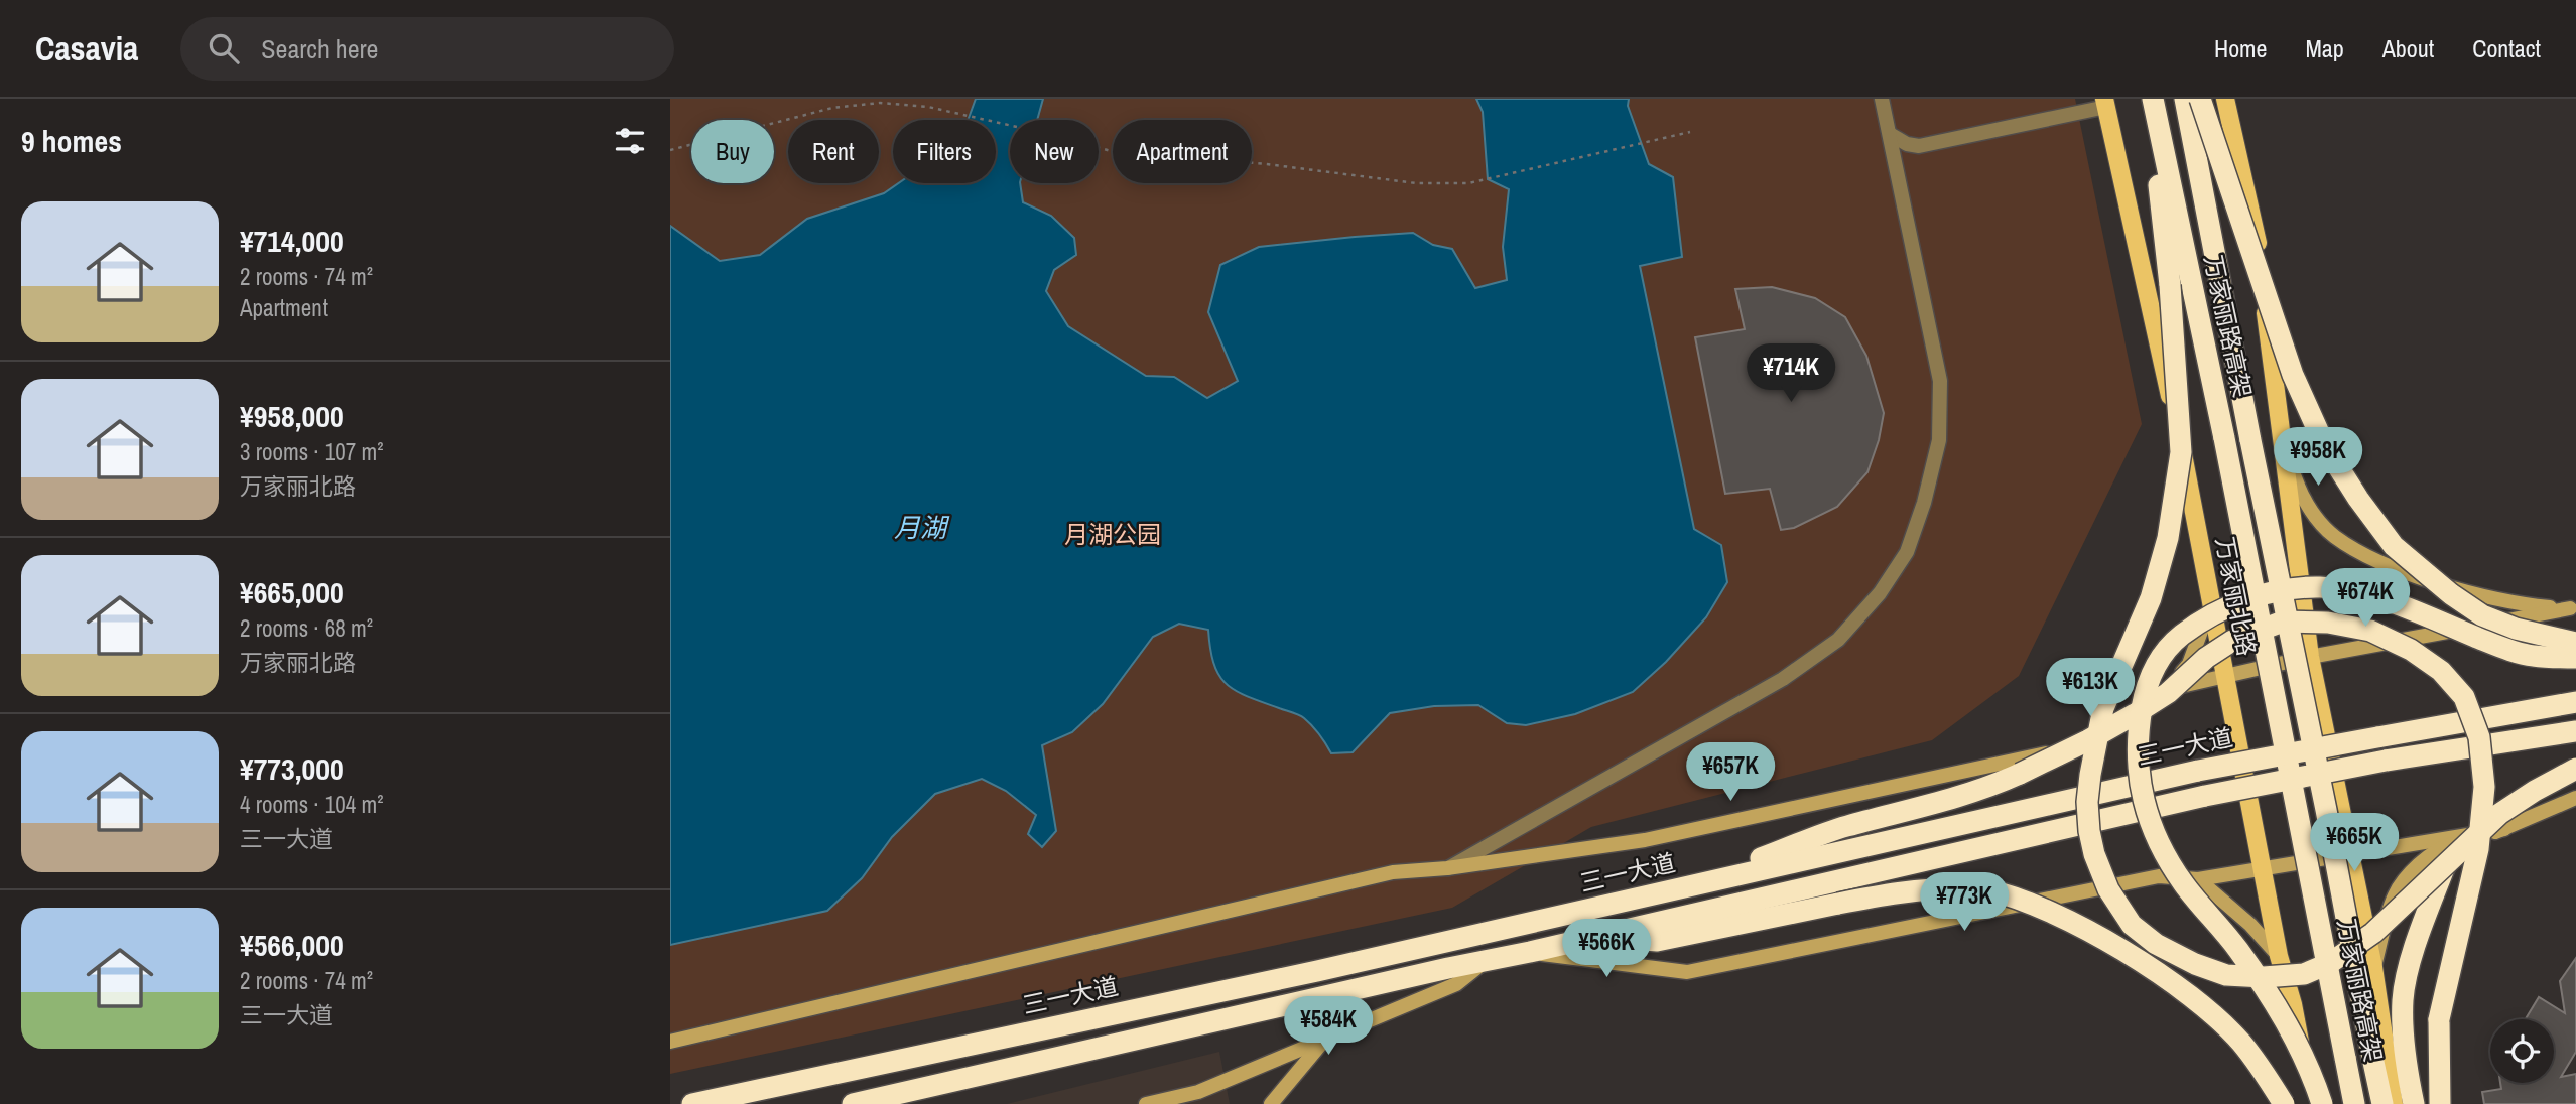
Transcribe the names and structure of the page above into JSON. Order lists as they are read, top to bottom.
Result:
{
  "streets": {
    "highway": ["万家丽路高架", "三一大道"],
    "main road": ["万家丽北路"]
  },
  "water": ["月湖"],
  "parks": ["月湖公园"],
  "page": {
    "header": "Casavia",
    "search": "Search here",
    "nav": [
      "Home",
      "Map",
      "About",
      "Contact"
    ],
    "heading": "9 homes",
    "chip": [
      "Buy",
      "Rent",
      "Filters",
      "New",
      "Apartment"
    ],
    "list": [
      {
        "name": "¥714,000",
        "note": "2 rooms · 74 m² · Apartment"
      },
      {
        "name": "¥958,000",
        "note": "3 rooms · 107 m² · 万家丽北路"
      },
      {
        "name": "¥665,000",
        "note": "2 rooms · 68 m² · 万家丽北路"
      },
      {
        "name": "¥773,000",
        "note": "4 rooms · 104 m² · 三一大道"
      },
      {
        "name": "¥566,000",
        "note": "2 rooms · 74 m² · 三一大道"
      }
    ],
    "price": [
      "¥714K",
      "¥958K",
      "¥674K",
      "¥613K",
      "¥657K",
      "¥665K",
      "¥773K",
      "¥566K",
      "¥584K"
    ]
  }
}
